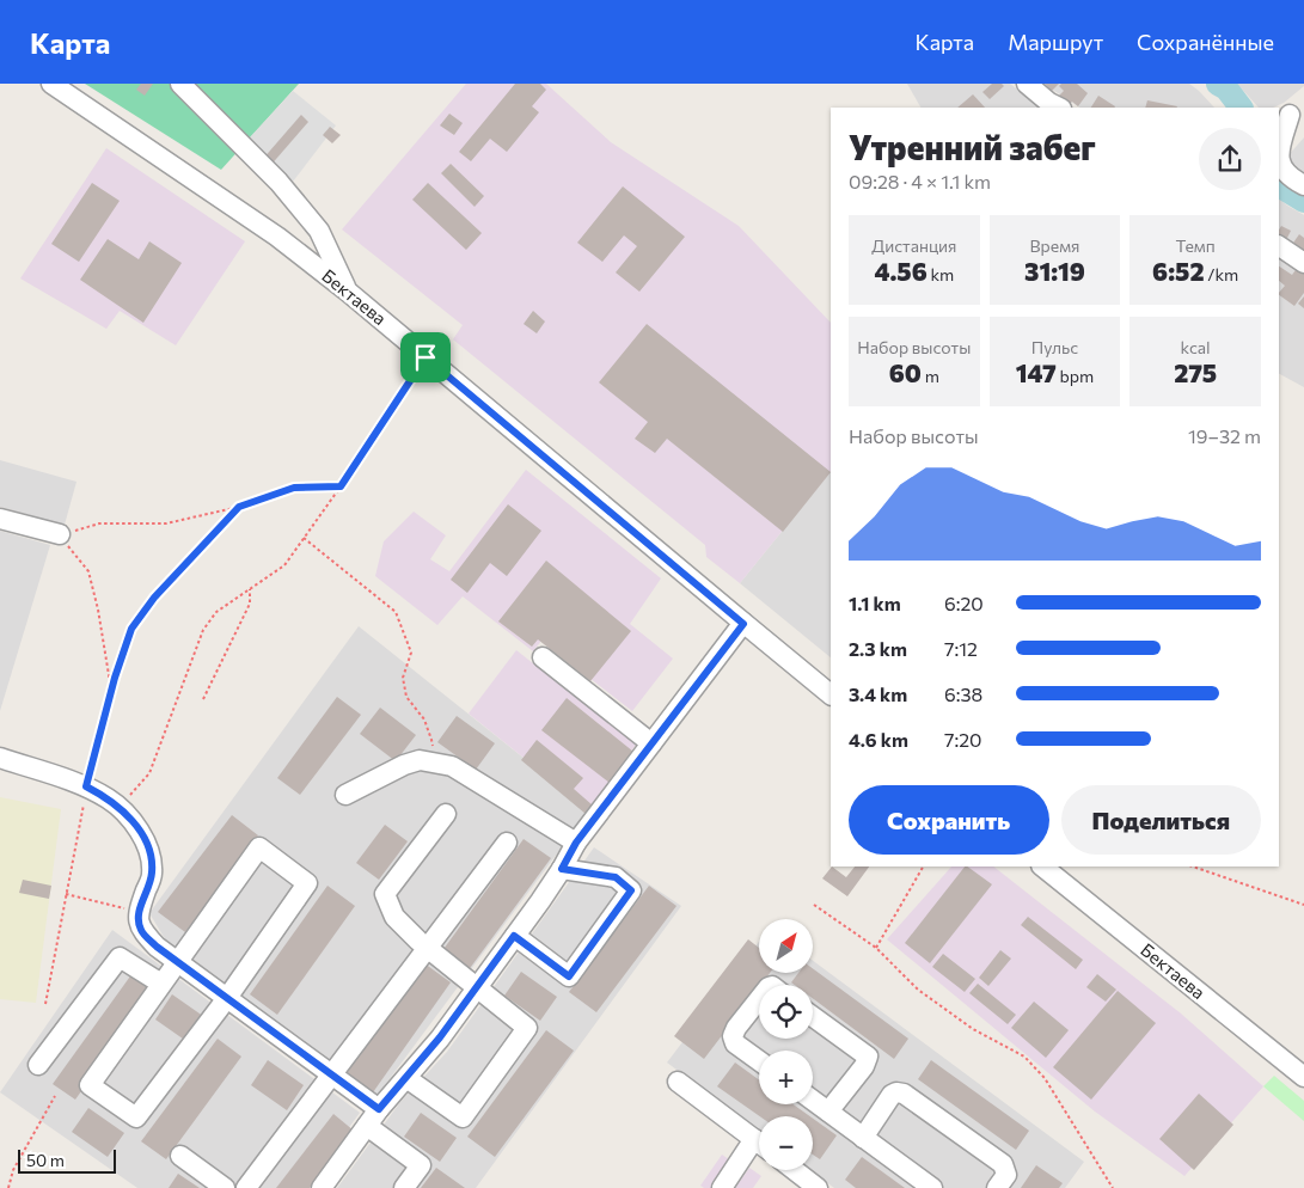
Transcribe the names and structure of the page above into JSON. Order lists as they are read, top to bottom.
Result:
{
  "streets": {
    "street": ["Бектаева"]
  },
  "scale_bar": "50 m",
  "north": "top right",
  "page": {
    "header": "Карта",
    "nav": ["Карта", "Маршрут", "Сохранённые"],
    "heading": ["Утренний забег", "09:28 · 4 × 1.1 km"],
    "stats": [
      ["Дистанция", "4.56 km"],
      ["Время", "31:19"],
      ["Темп", "6:52 /km"],
      ["Набор высоты", "60 m"],
      ["Пульс", "147 bpm"],
      ["kcal", "275"]
    ],
    "chart": ["Набор высоты", "19–32 m"],
    "list": [
      {
        "name": "1.1 km",
        "note": "6:20"
      },
      {
        "name": "2.3 km",
        "note": "7:12"
      },
      {
        "name": "3.4 km",
        "note": "6:38"
      },
      {
        "name": "4.6 km",
        "note": "7:20"
      }
    ],
    "buttons": ["Сохранить", "Поделиться"],
    "map_buttons": ["+", "−"],
    "scale": "50 m"
  }
}
